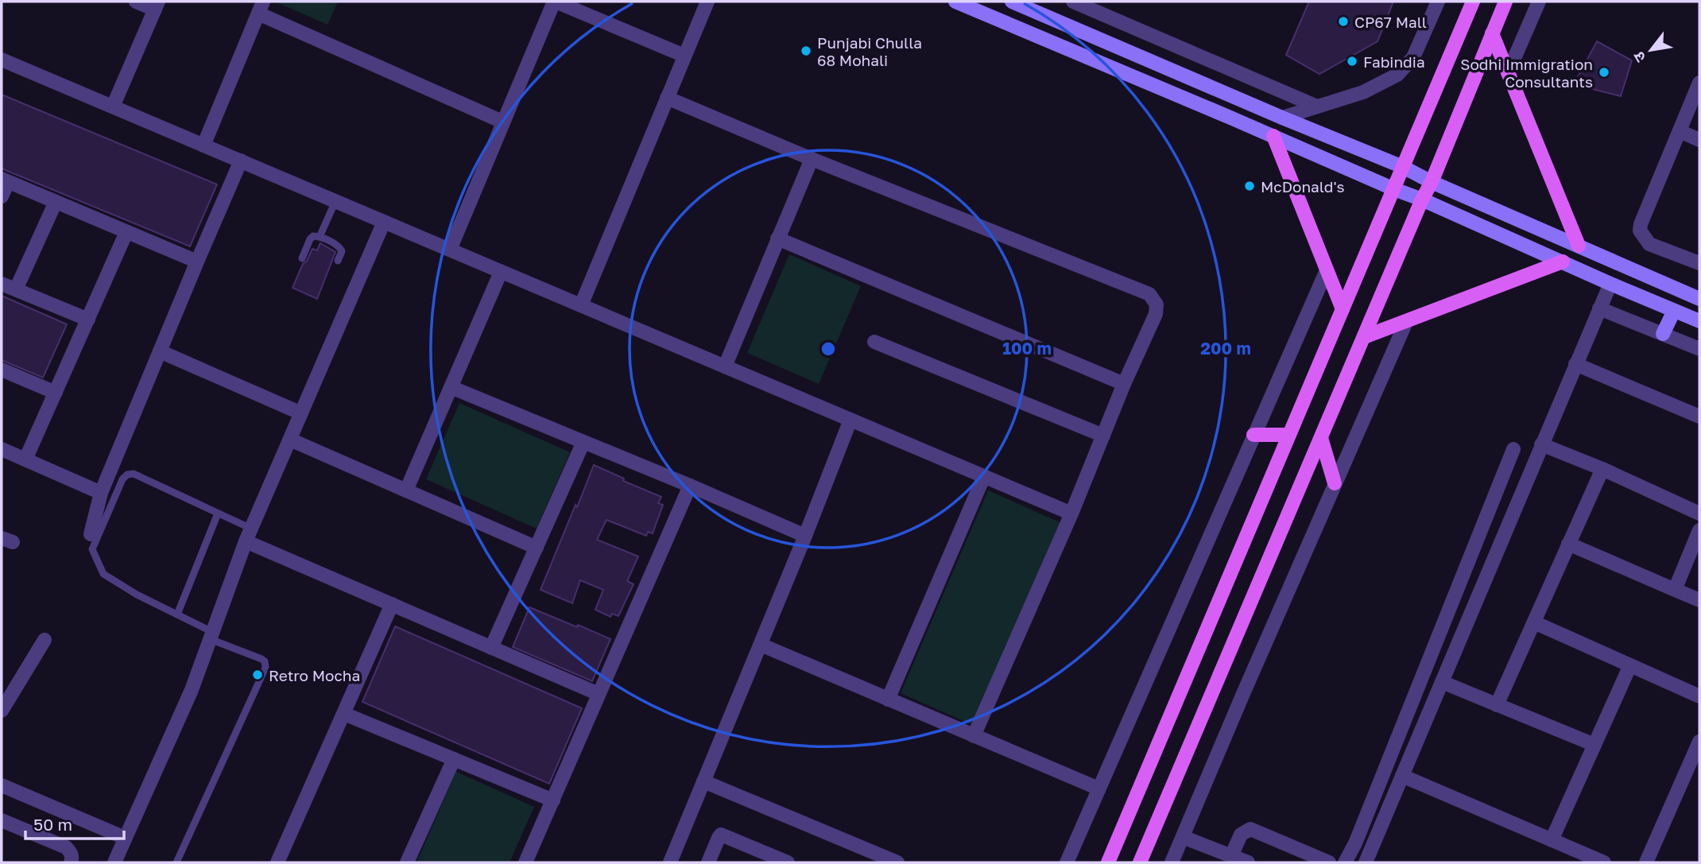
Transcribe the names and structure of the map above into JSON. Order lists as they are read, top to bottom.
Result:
{
  "places": [
    "CP67 Mall",
    "Punjabi Chulla 68 Mohali",
    "Fabindia",
    "Sodhi Immigration Consultants",
    "McDonald's",
    "Retro Mocha"
  ],
  "scale_bar": "50 m",
  "north": "bottom left",
  "rings": ["100 m", "200 m"]
}
